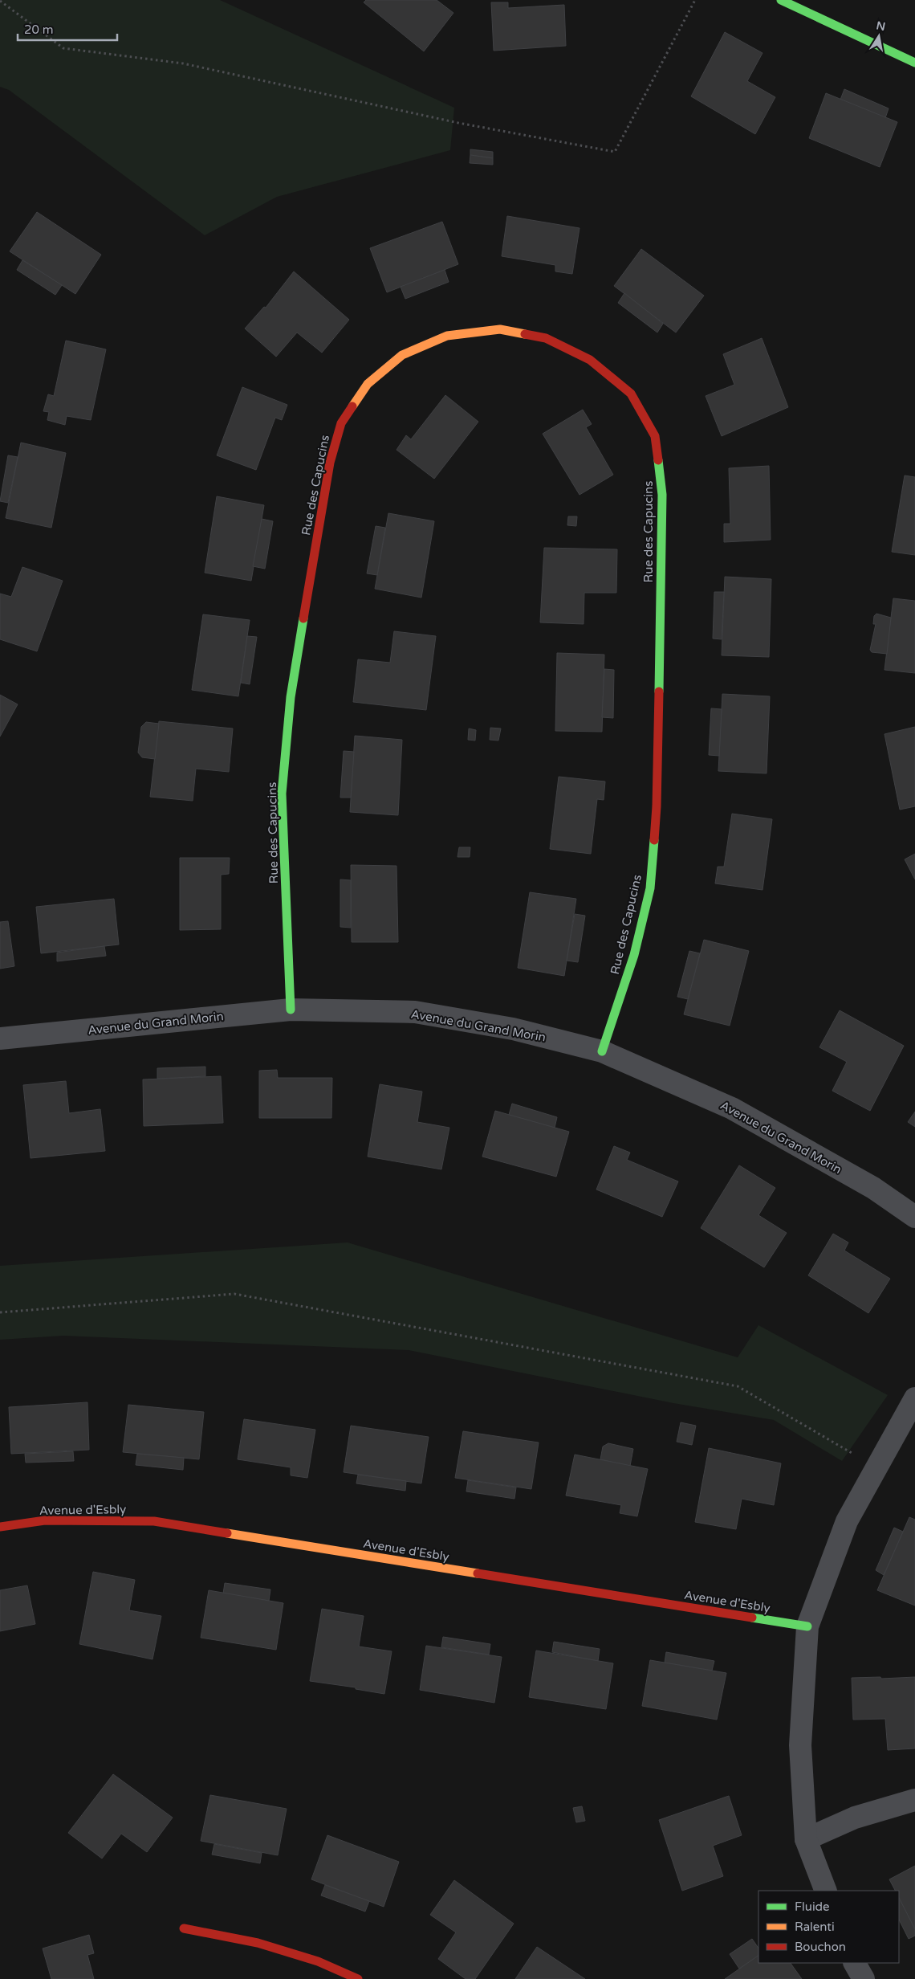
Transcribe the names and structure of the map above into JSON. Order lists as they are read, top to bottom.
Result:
{
  "streets": {
    "street": ["Rue des Capucins", "Avenue du Grand Morin", "Avenue d'Esbly"]
  },
  "crossings": [
    ["Rue des Capucins", "Avenue du Grand Morin"]
  ],
  "legend": ["Fluide", "Ralenti", "Bouchon"],
  "scale_bar": "20 m",
  "north": "top"
}
